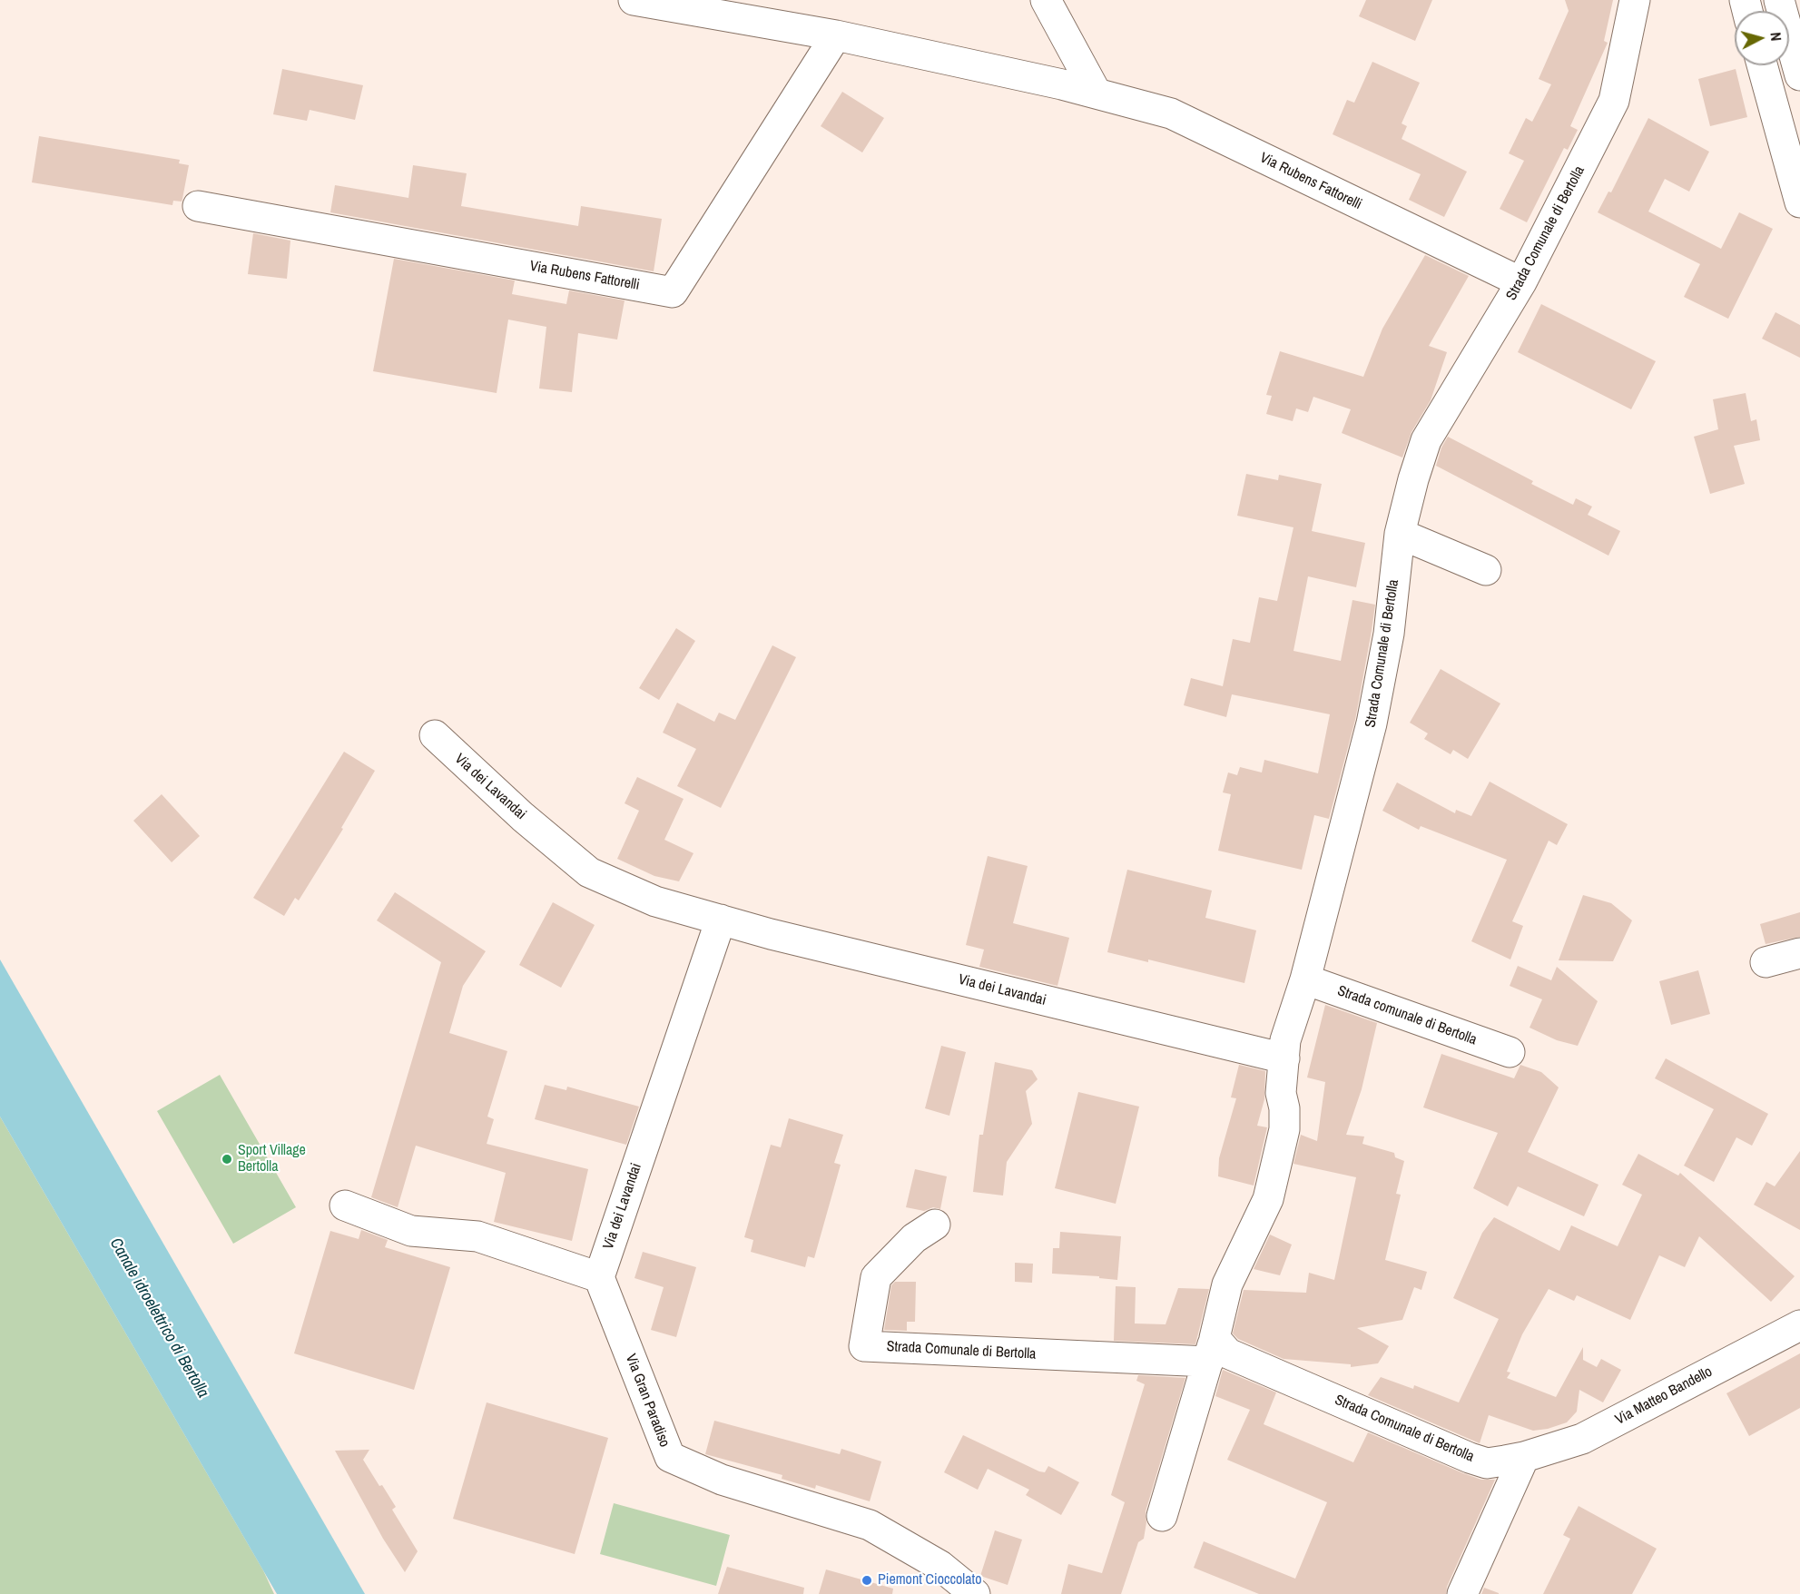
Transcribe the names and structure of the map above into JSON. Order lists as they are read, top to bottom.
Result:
{
  "streets": {
    "street": [
      "Via Rubens Fattorelli",
      "Strada Comunale di Bertolla",
      "Via dei Lavandai",
      "Strada comunale di Bertolla",
      "Via Matteo Bandello",
      "Via Gran Paradiso"
    ]
  },
  "crossings": [
    ["Via Rubens Fattorelli", "Strada Comunale di Bertolla"],
    ["Strada Comunale di Bertolla", "Via dei Lavandai"],
    ["Strada Comunale di Bertolla", "Strada comunale di Bertolla"],
    ["Strada Comunale di Bertolla", "Via Matteo Bandello"],
    ["Via dei Lavandai", "Via Gran Paradiso"]
  ],
  "water": ["Canale idroelettrico di Bertolla"],
  "places": ["Sport Village Bertolla", "Piemont Cioccolato"],
  "north": "right"
}
